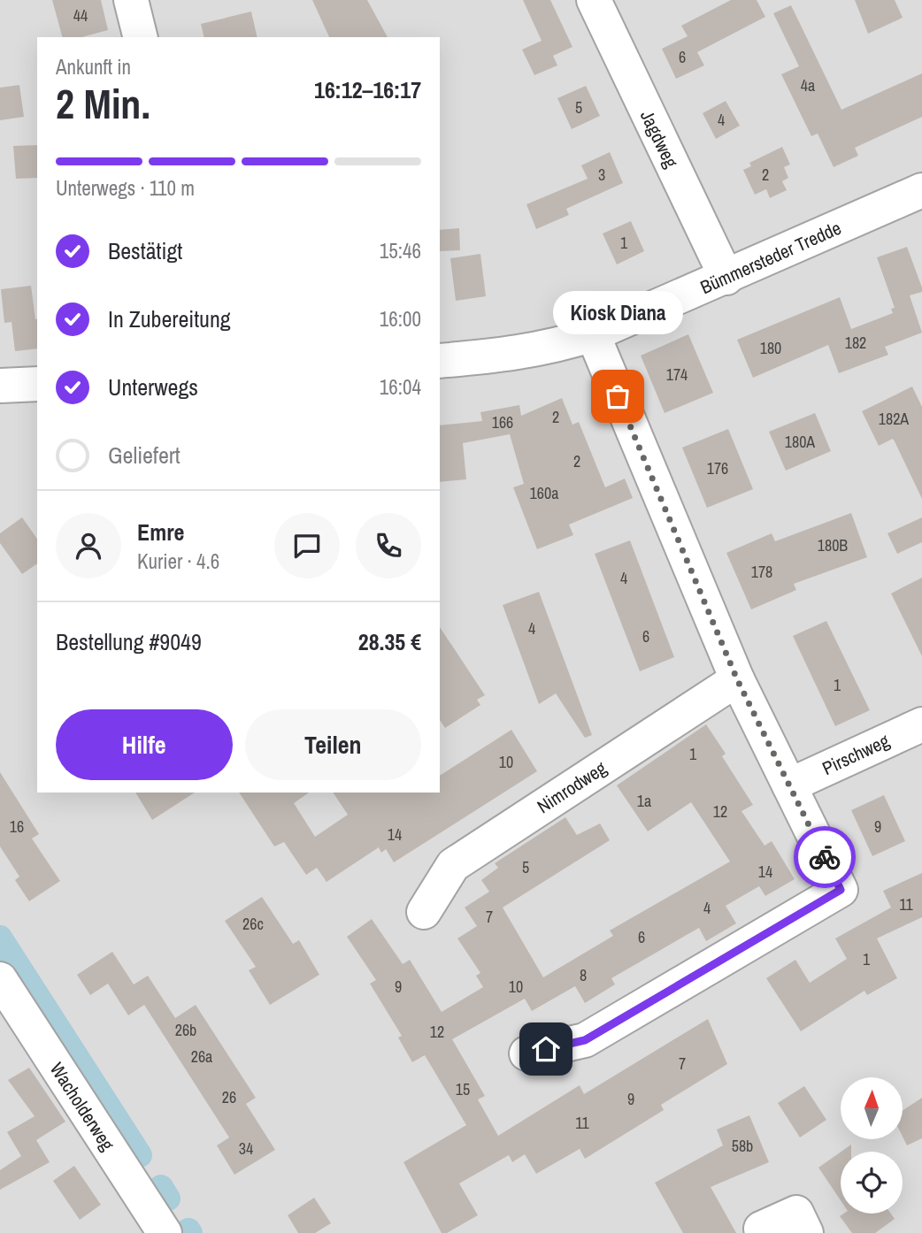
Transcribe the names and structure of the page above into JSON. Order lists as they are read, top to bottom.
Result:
{
  "streets": {
    "street": [
      "Jagdweg",
      "Bümmersteder Tredde",
      "Pirschweg",
      "Nimrodweg",
      "Wacholderweg"
    ]
  },
  "crossings": [
    ["Jagdweg", "Bümmersteder Tredde"]
  ],
  "places": ["Kiosk Diana"],
  "house_numbers": [
    "44",
    "6",
    "4a",
    "5",
    "4",
    "3",
    "2",
    "1",
    "182",
    "180",
    "174",
    "2",
    "182A",
    "166",
    "180A",
    "2",
    "176",
    "160a",
    "180B",
    "178",
    "4",
    "4",
    "6",
    "1",
    "1",
    "10",
    "1a",
    "12",
    "16",
    "9",
    "14",
    "5",
    "14",
    "11",
    "4",
    "7",
    "26c",
    "6",
    "1",
    "8",
    "9",
    "10",
    "26b",
    "12",
    "26a",
    "7",
    "15",
    "26",
    "9",
    "11",
    "58b",
    "34"
  ],
  "north": "top",
  "page": {
    "heading": ["2 Min.", "Ankunft in", "16:12–16:17"],
    "panel": [
      "Emre",
      "Kurier · 4.6",
      "Bestellung #9049",
      "28.35 €"
    ],
    "bar": "Unterwegs · 110 m",
    "list": [
      ["Bestätigt", "15:46"],
      ["In Zubereitung", "16:00"],
      ["Unterwegs", "16:04"],
      "Geliefert"
    ],
    "bubble": "Kiosk Diana",
    "buttons": ["Hilfe", "Teilen"]
  }
}
